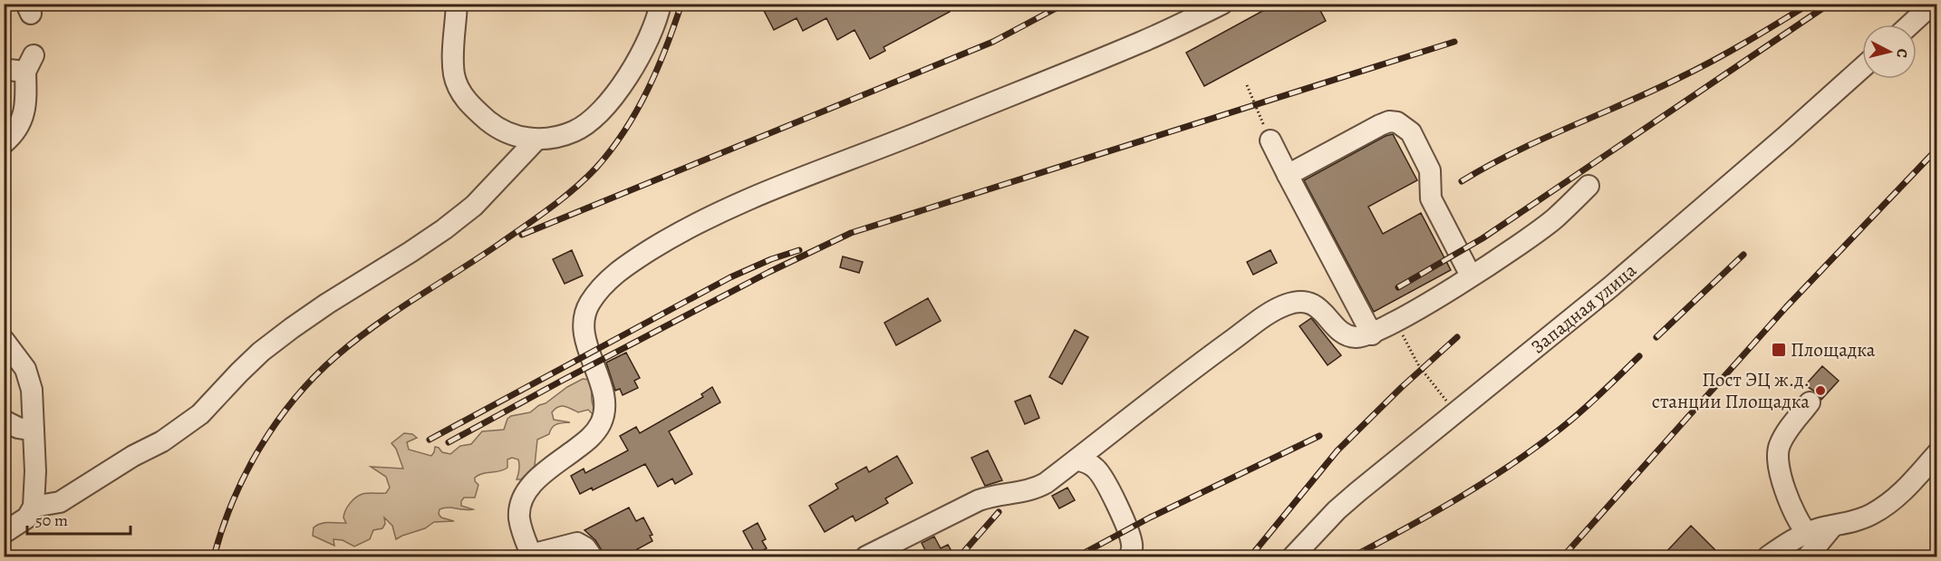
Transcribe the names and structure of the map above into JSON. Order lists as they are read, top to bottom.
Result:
{
  "streets": {
    "street": ["Западная улица"]
  },
  "places": {
    "transit": ["Площадка"],
    "other": ["Пост ЭЦ ж.д. станции Площадка"]
  },
  "scale_bar": "50 m",
  "north": "right"
}
